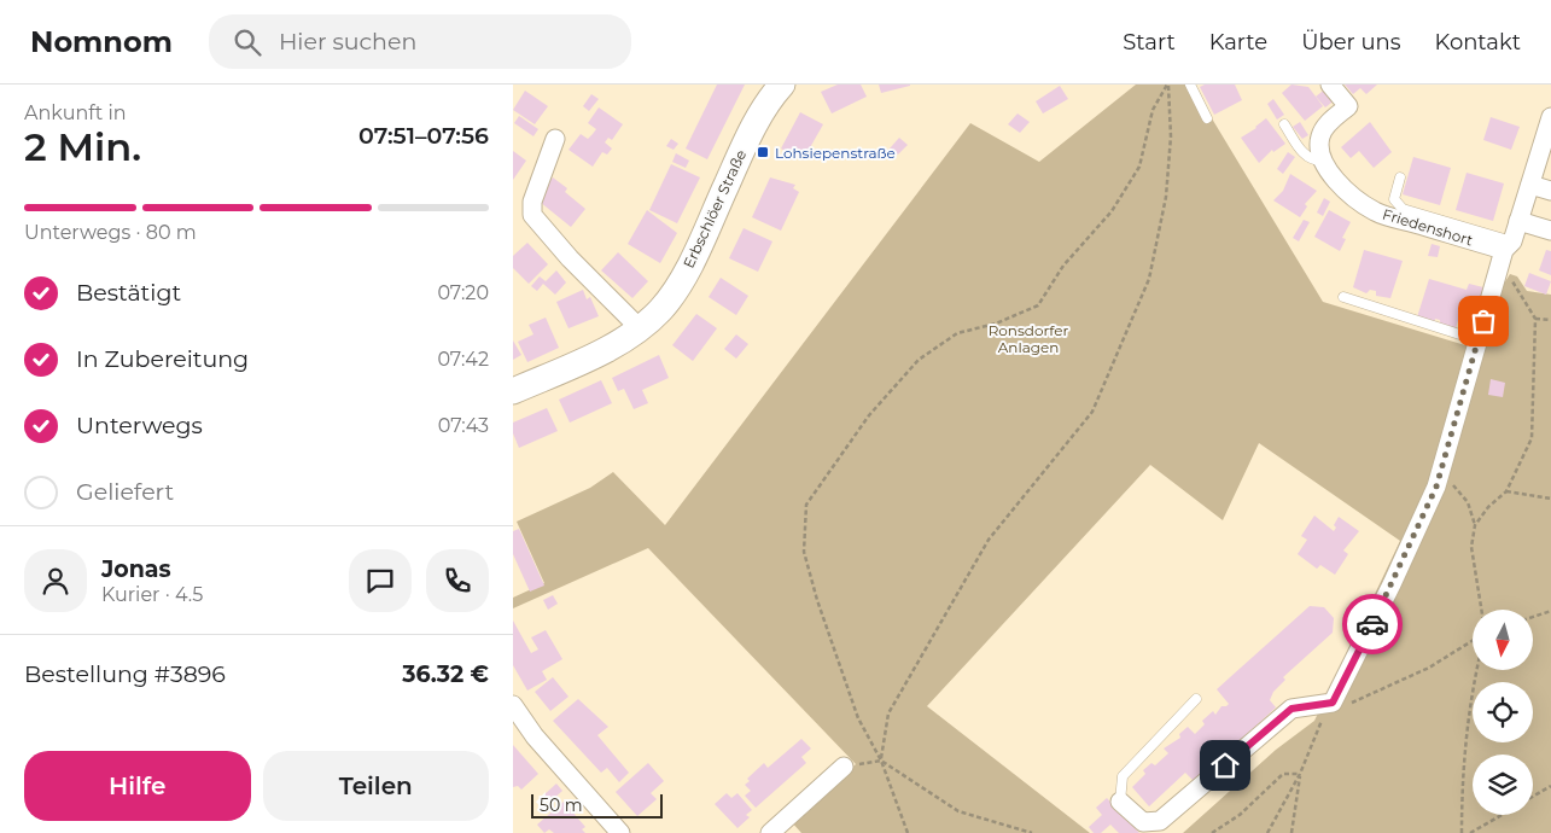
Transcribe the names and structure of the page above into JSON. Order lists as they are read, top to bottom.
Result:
{
  "streets": {
    "street": ["Erbschlöer Straße", "Friedenshort"]
  },
  "parks": ["Ronsdorfer Anlagen"],
  "places": {
    "transit": ["Lohsiepenstraße"]
  },
  "scale_bar": "50 m",
  "north": "bottom",
  "page": {
    "header": "Nomnom",
    "search": "Hier suchen",
    "nav": [
      "Start",
      "Karte",
      "Über uns",
      "Kontakt"
    ],
    "heading": ["2 Min.", "Ankunft in", "07:51–07:56"],
    "panel": [
      "Jonas",
      "Kurier · 4.5",
      "Bestellung #3896",
      "36.32 €"
    ],
    "bar": "Unterwegs · 80 m",
    "list": [
      ["Bestätigt", "07:20"],
      ["In Zubereitung", "07:42"],
      ["Unterwegs", "07:43"],
      "Geliefert"
    ],
    "buttons": ["Hilfe", "Teilen"],
    "scale": "50 m"
  }
}
